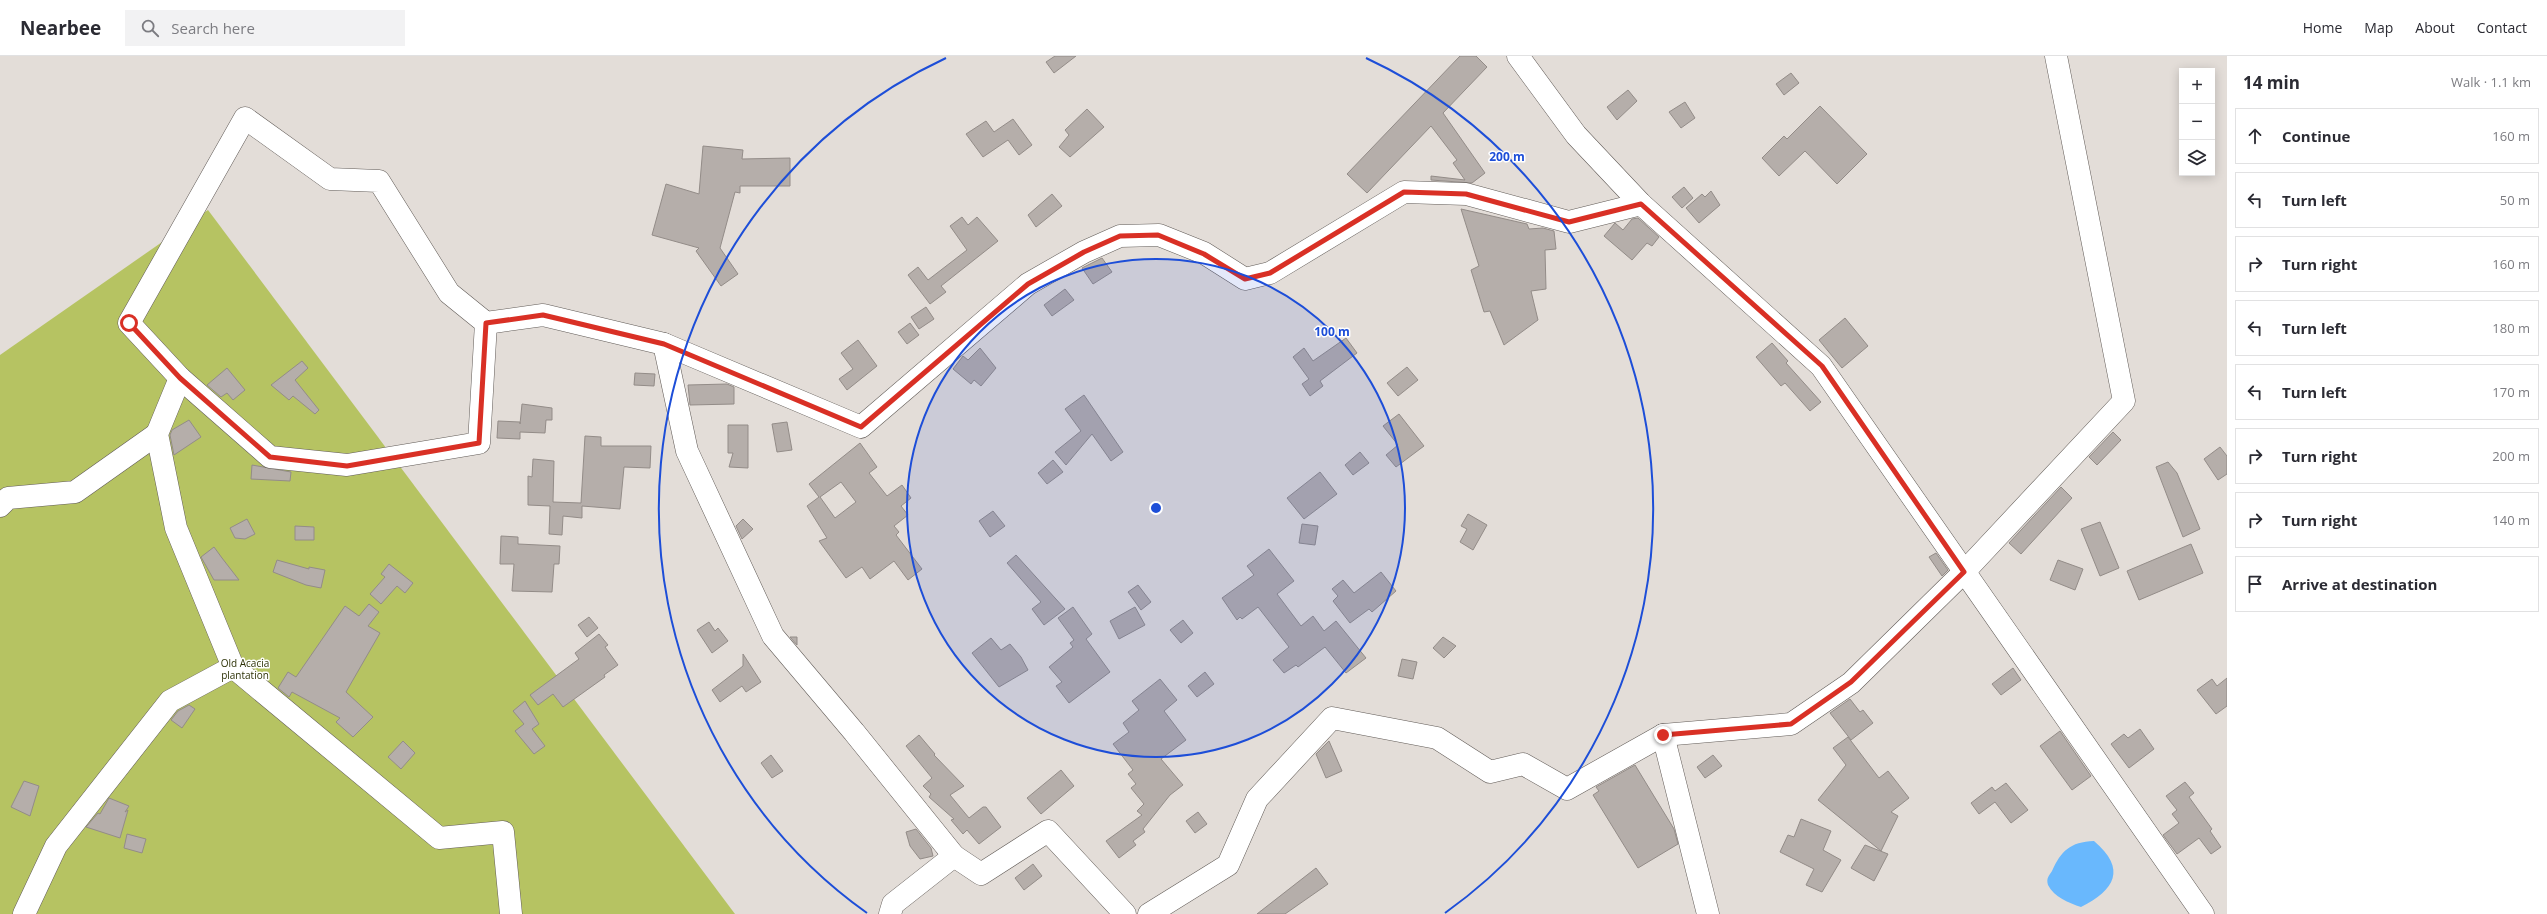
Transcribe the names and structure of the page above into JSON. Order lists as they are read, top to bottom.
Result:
{
  "parks": ["Old Acacia plantation"],
  "page": {
    "header": "Nearbee",
    "search": "Search here",
    "nav": [
      "Home",
      "Map",
      "About",
      "Contact"
    ],
    "heading": ["14 min", "Walk · 1.1 km"],
    "map_buttons": ["+", "−"],
    "list": [
      ["Continue", "160 m"],
      ["Turn left", "50 m"],
      ["Turn right", "160 m"],
      ["Turn left", "180 m"],
      ["Turn left", "170 m"],
      ["Turn right", "200 m"],
      ["Turn right", "140 m"],
      "Arrive at destination"
    ]
  },
  "rings": ["200 m", "100 m"]
}
